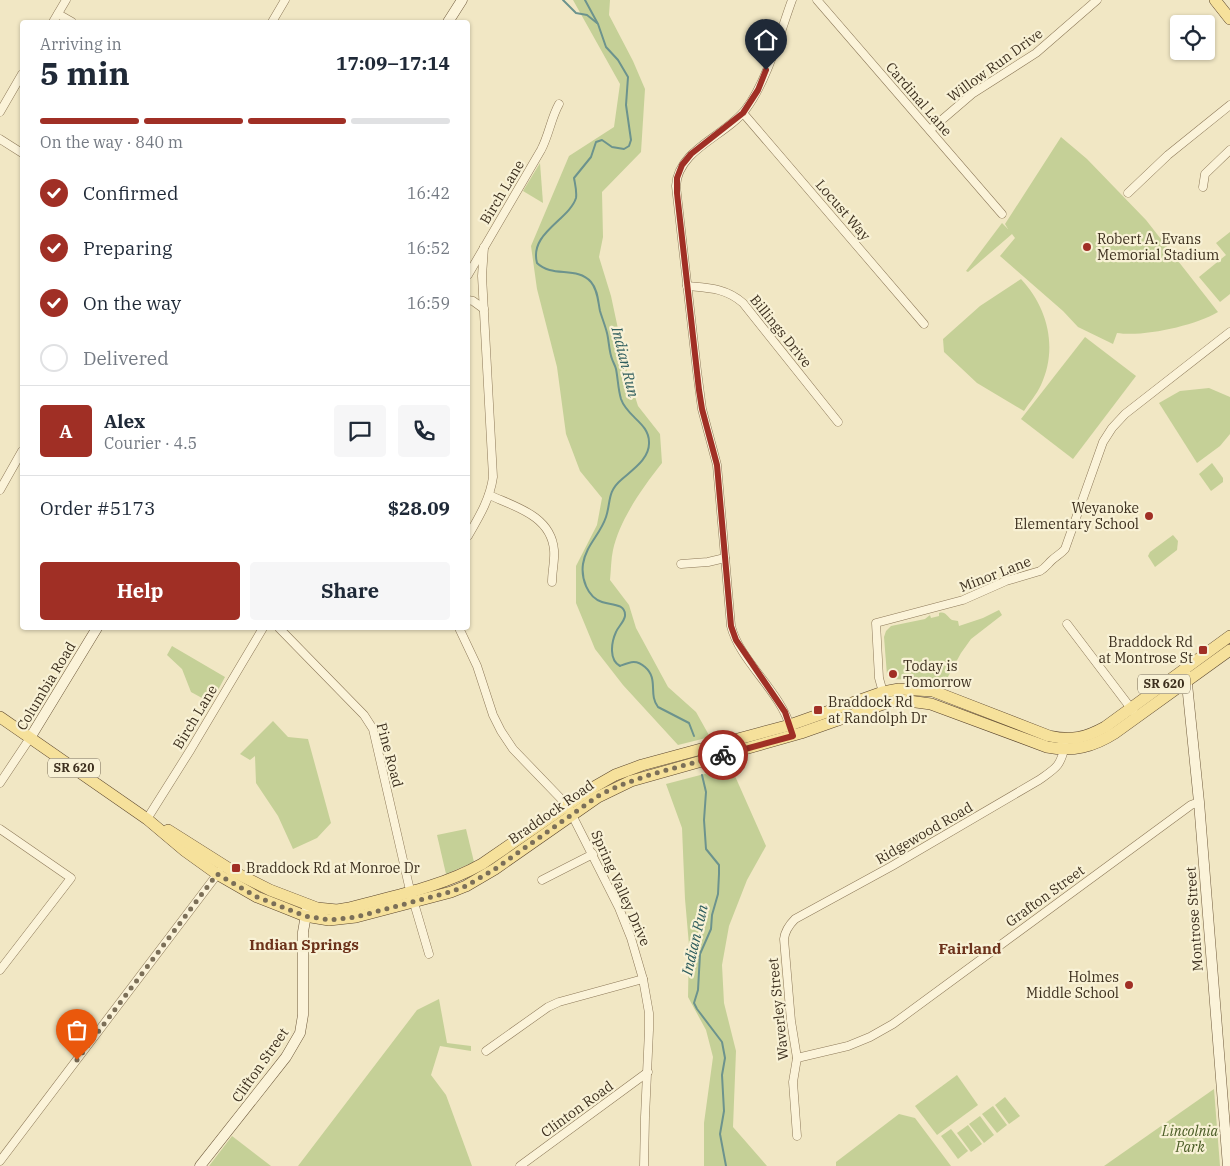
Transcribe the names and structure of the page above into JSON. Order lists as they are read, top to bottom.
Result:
{
  "streets": {
    "main road": ["SR 620", "Braddock Road"],
    "street": [
      "Willow Run Drive",
      "Cardinal Lane",
      "Birch Lane",
      "Locust Way",
      "Billings Drive",
      "Minor Lane",
      "Columbia Road",
      "Pine Road",
      "Ridgewood Road",
      "Spring Valley Drive",
      "Grafton Street",
      "Montrose Street",
      "Waverley Street",
      "Clifton Street",
      "Clinton Road"
    ]
  },
  "crossings": [
    ["Willow Run Drive", "Cardinal Lane"],
    ["Birch Lane", "Braddock Road"],
    ["Minor Lane", "Braddock Road"],
    ["Columbia Road", "Braddock Road"],
    ["Pine Road", "Braddock Road"],
    ["Braddock Road", "Ridgewood Road"],
    ["Braddock Road", "Spring Valley Drive"],
    ["Braddock Road", "Montrose Street"],
    ["Braddock Road", "Clifton Street"],
    ["Ridgewood Road", "Waverley Street"],
    ["Spring Valley Drive", "Clinton Road"],
    ["Grafton Street", "Montrose Street"],
    ["Grafton Street", "Waverley Street"]
  ],
  "districts": ["Indian Springs", "Fairland"],
  "water": ["Indian Run"],
  "parks": ["Lincolnia Park"],
  "places": {
    "other": [
      "Robert A. Evans Memorial Stadium",
      "Weyanoke Elementary School",
      "Today is Tomorrow",
      "Holmes Middle School"
    ],
    "transit": ["Braddock Rd at Montrose St", "Braddock Rd at Randolph Dr", "Braddock Rd at Monroe Dr"]
  },
  "page": {
    "heading": ["5 min", "Arriving in", "17:09–17:14"],
    "panel": [
      "Alex",
      "Courier · 4.5",
      "Order #5173",
      "$28.09"
    ],
    "bar": "On the way · 840 m",
    "list": [
      ["Confirmed", "16:42"],
      ["Preparing", "16:52"],
      ["On the way", "16:59"],
      "Delivered"
    ],
    "round": "A",
    "buttons": ["Help", "Share"]
  }
}
